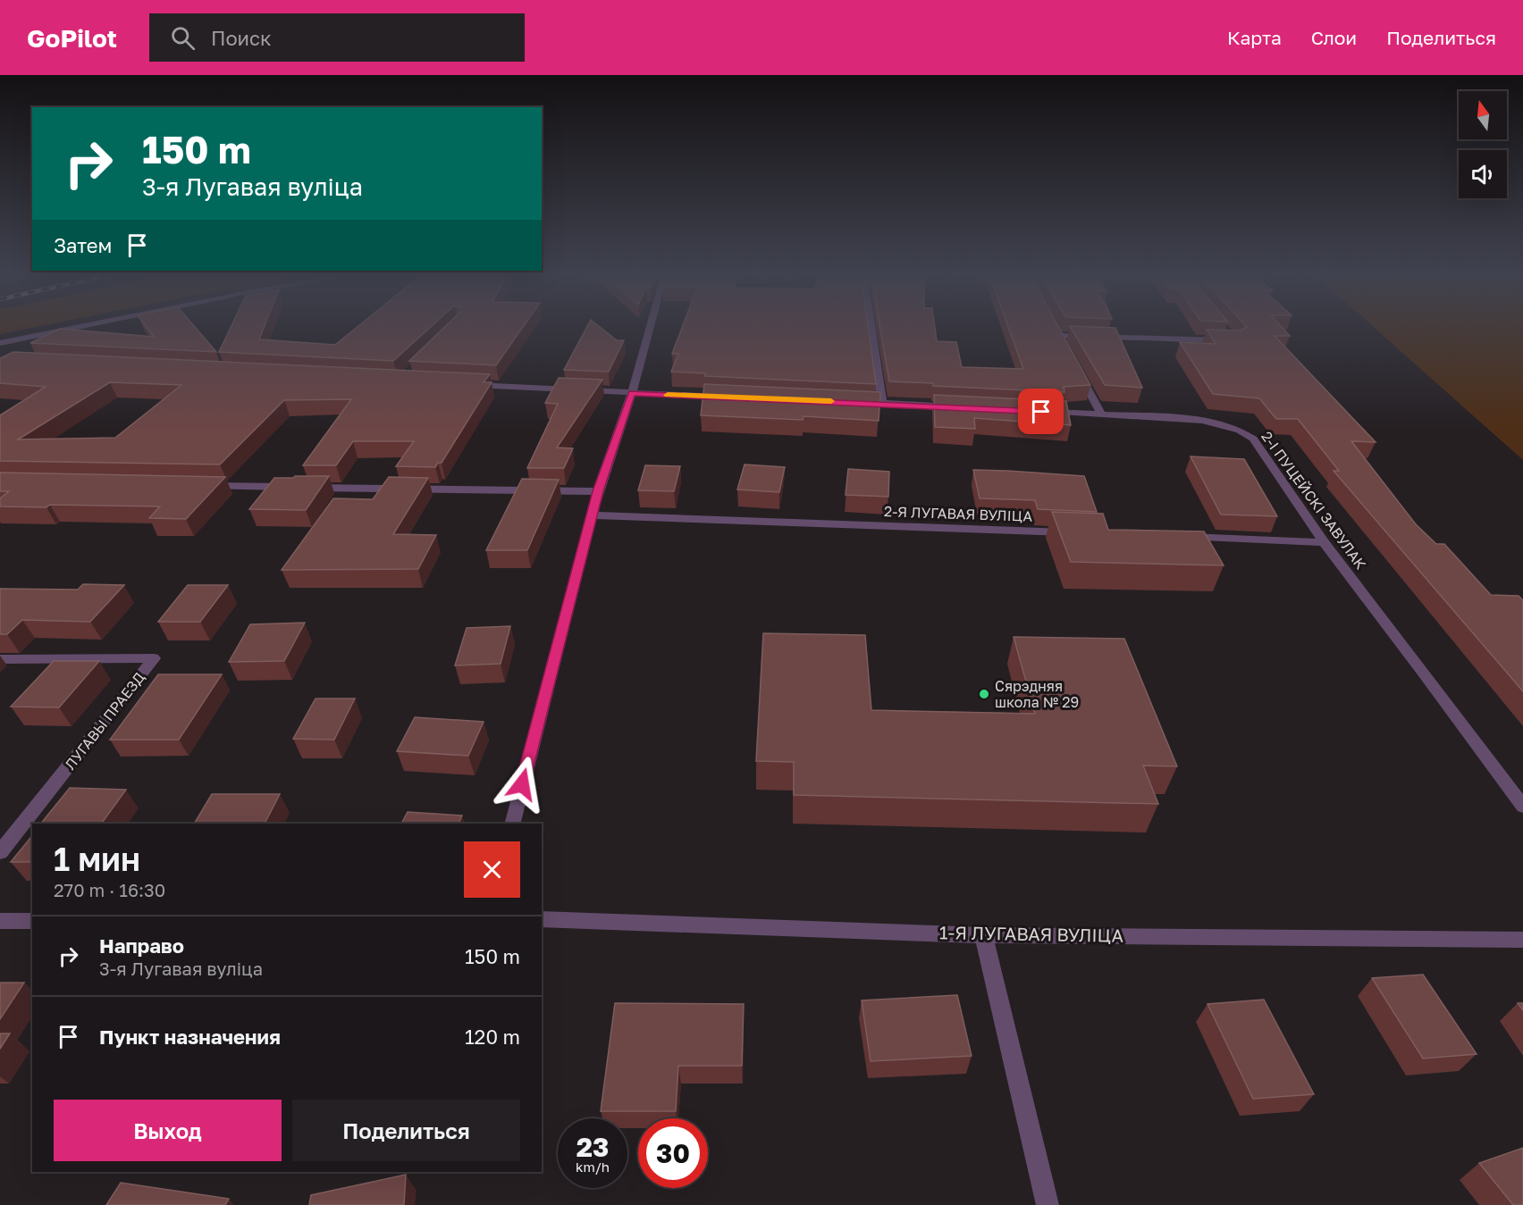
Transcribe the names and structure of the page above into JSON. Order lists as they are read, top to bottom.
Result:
{
  "streets": {
    "street": [
      "2-І ПУЦЕЙСКІ ЗАВУЛАК",
      "2-Я ЛУГАВАЯ ВУЛІЦА",
      "ЛУГАВЫ ПРАЕЗД",
      "1-Я ЛУГАВАЯ ВУЛІЦА"
    ]
  },
  "places": ["Сярэдняя школа № 29"],
  "north": "top",
  "page": {
    "header": "GoPilot",
    "search": "Поиск",
    "nav": ["Карта", "Слои", "Поделиться"],
    "turn": ["150 m", "3-я Лугавая вуліца"],
    "then": "Затем",
    "heading": ["1 мин", "270 m · 16:30"],
    "list": [
      {
        "name": "Направо",
        "note": "3-я Лугавая вуліца",
        "value": "150 m"
      },
      {
        "name": "Пункт назначения",
        "value": "120 m"
      }
    ],
    "buttons": ["Выход", "Поделиться"],
    "speed": "23 km/h",
    "limit": "30"
  }
}
